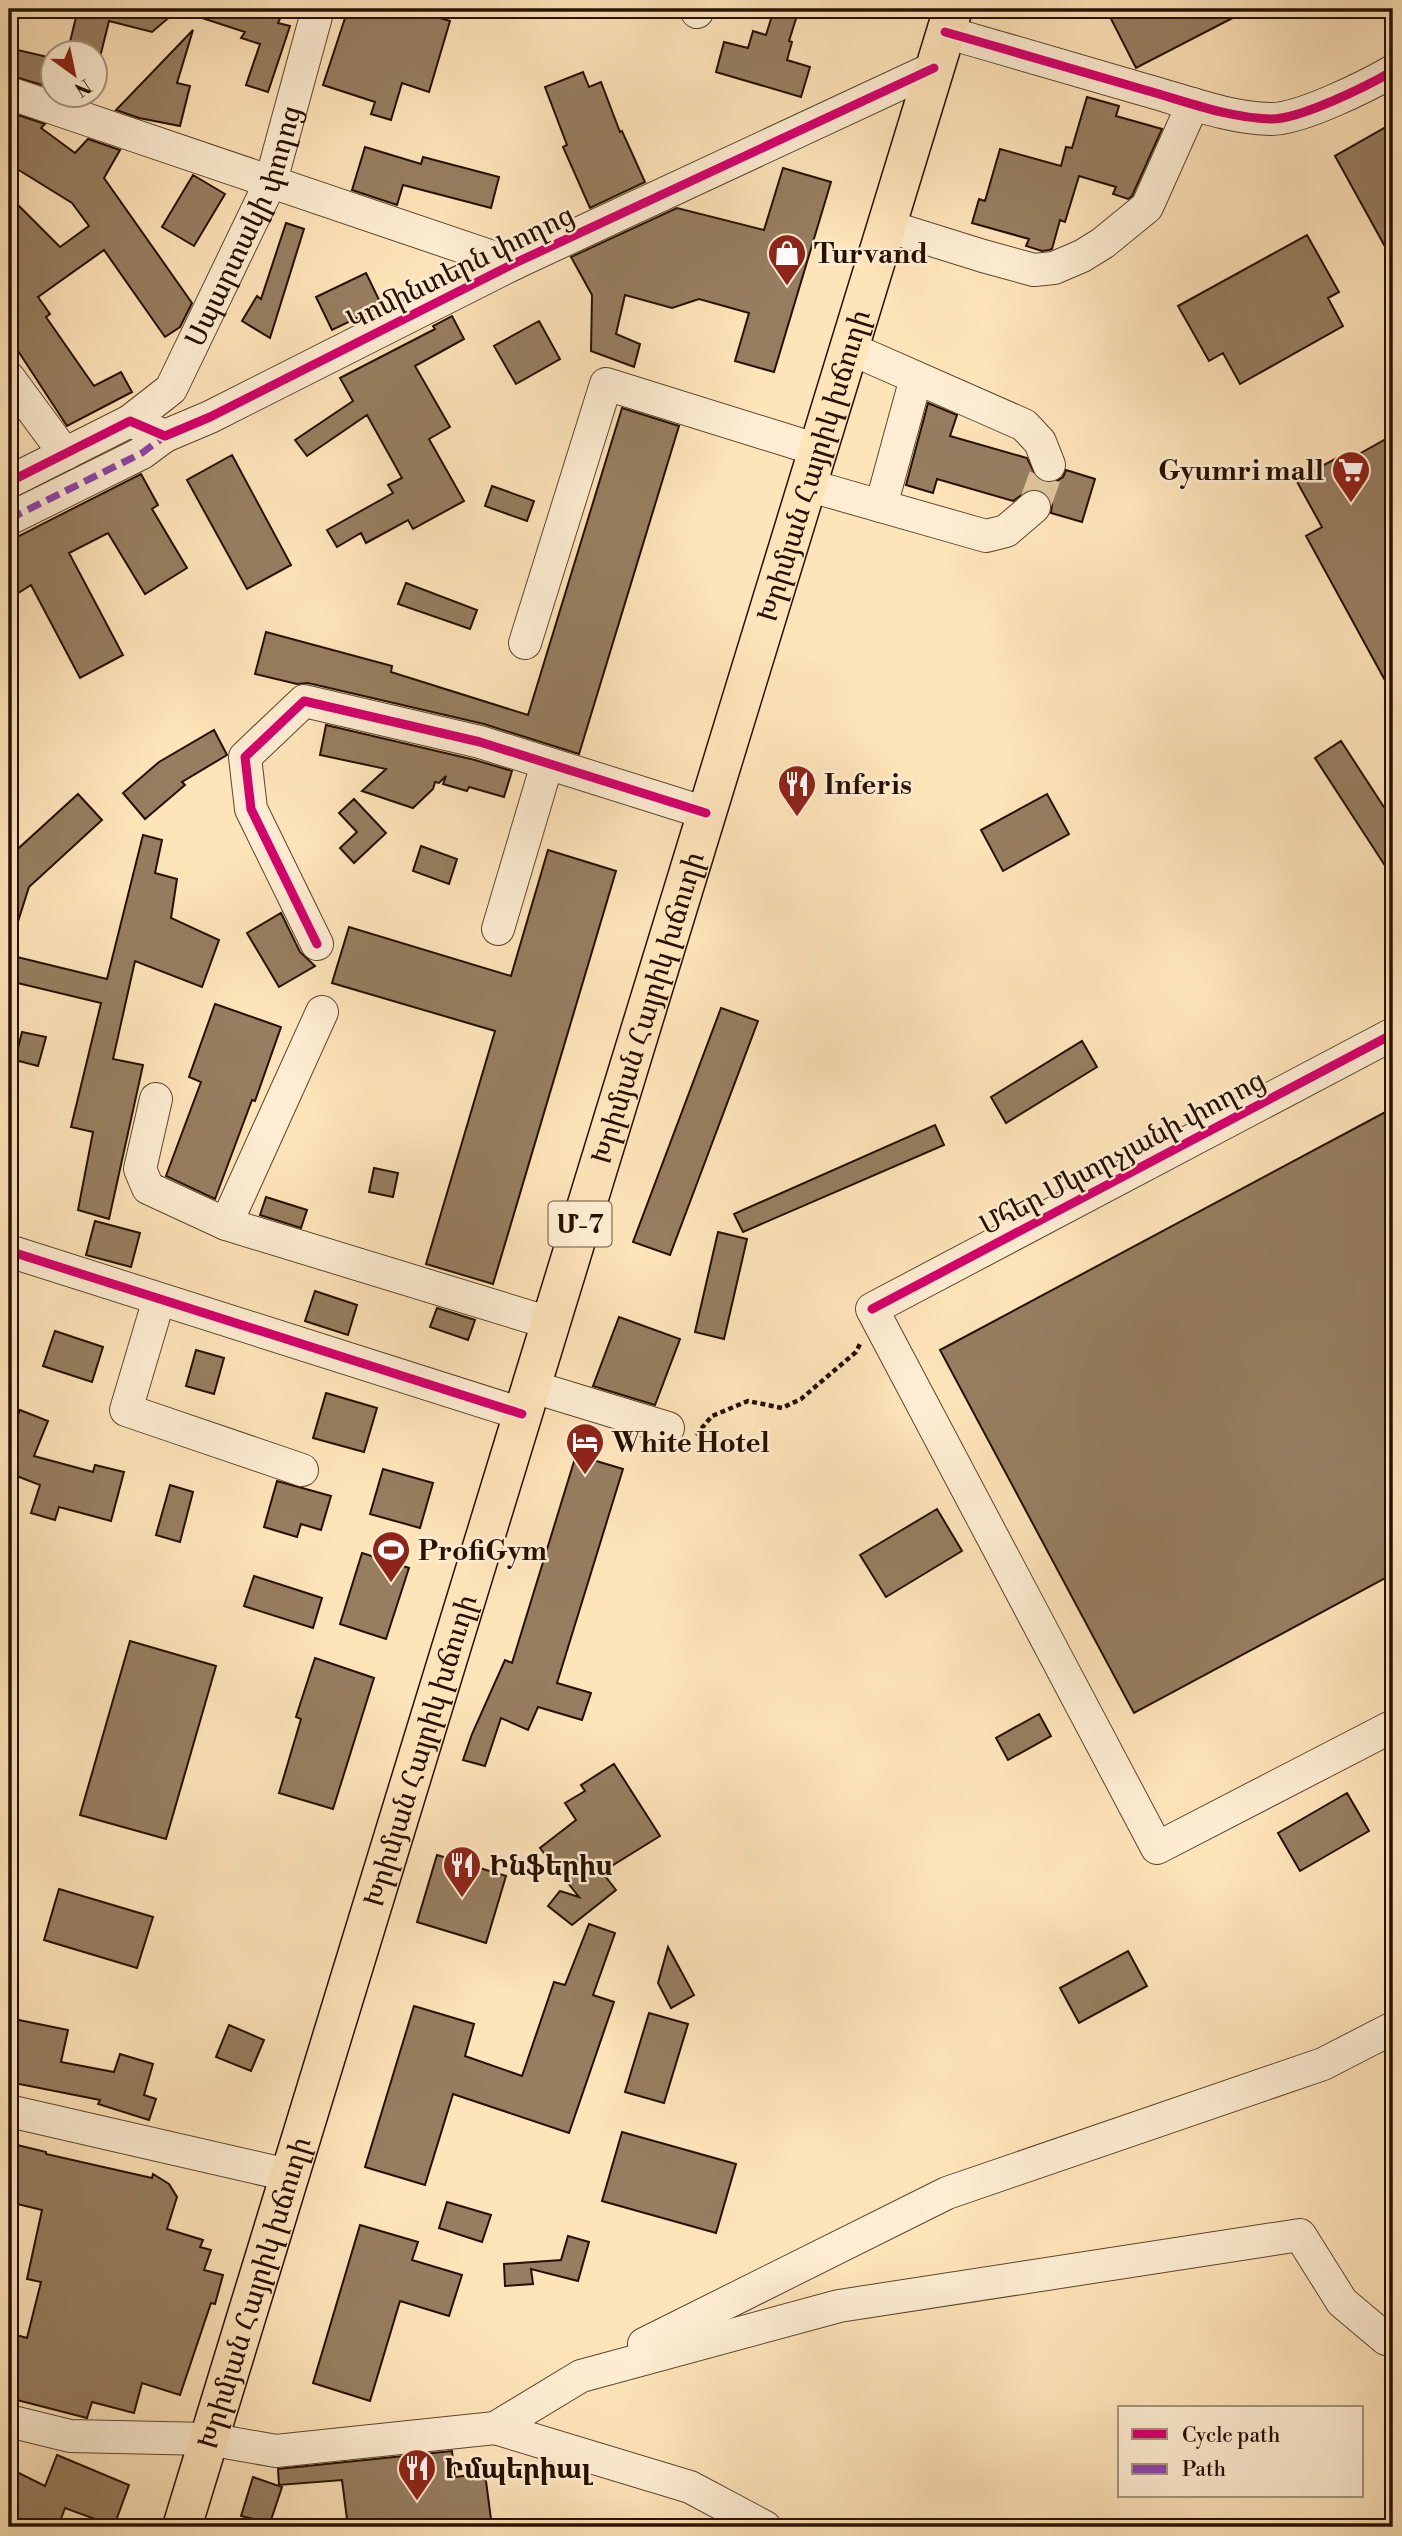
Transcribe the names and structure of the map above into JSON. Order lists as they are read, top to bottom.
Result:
{
  "streets": {
    "highway": ["Խրիմյան Հայրիկ խճուղի", "Մ-7"],
    "street": ["Սպարտակի փողոց", "Կոմինտերն փողոց", "Մհեր Մկտրչյանի փողոց"]
  },
  "crossings": [
    ["Կոմինտերն փողոց", "Խրիմյան Հայրիկ խճուղի"]
  ],
  "places": {
    "shop": ["Turvand"],
    "supermarket": ["Gyumri mall"],
    "restaurant": ["Inferis", "Ինֆերիս", "Իմպերիալ"],
    "hotel": ["White Hotel"],
    "sports": ["ProfiGym"]
  },
  "legend": ["Cycle path", "Path"],
  "north": "bottom right"
}
